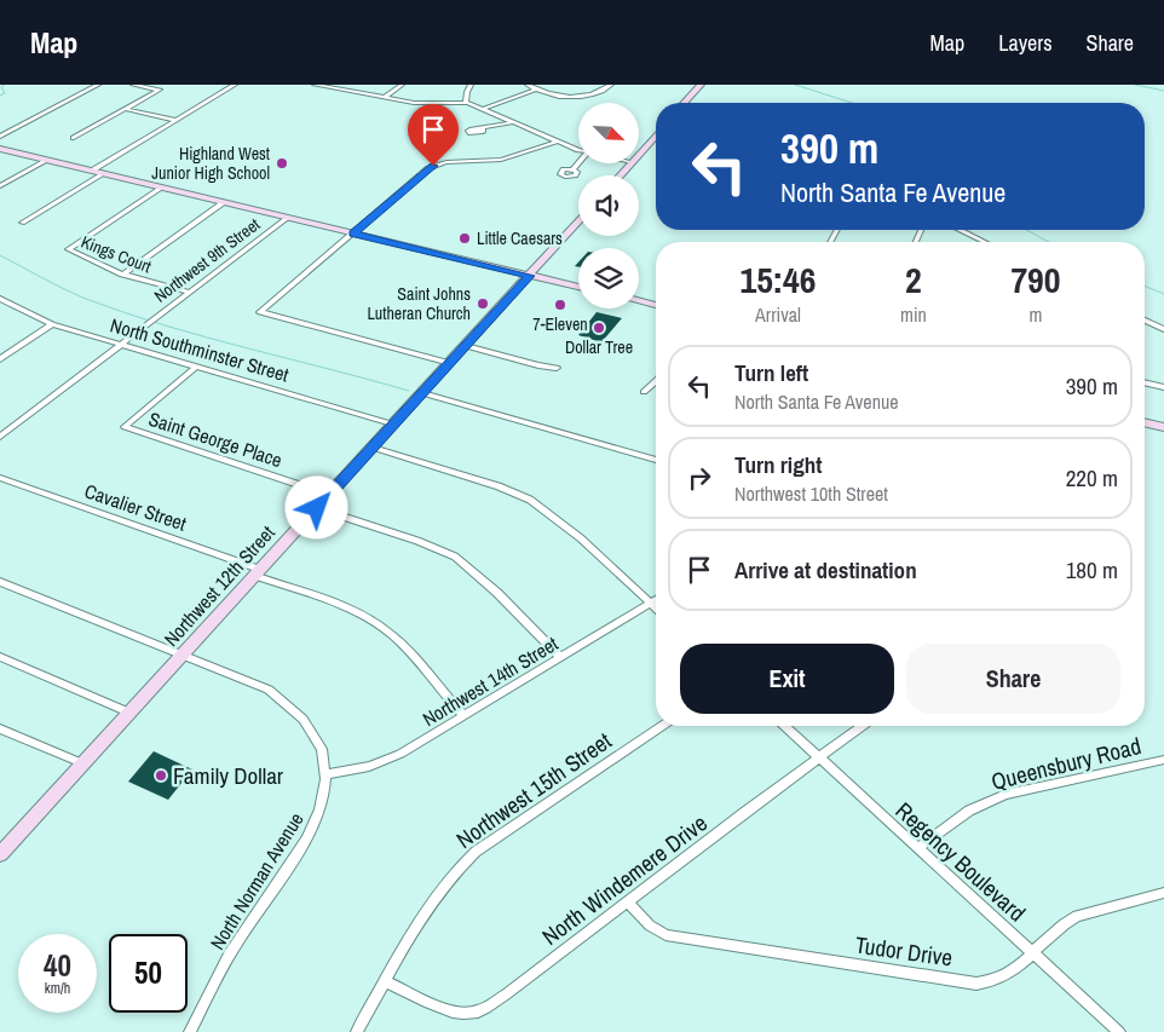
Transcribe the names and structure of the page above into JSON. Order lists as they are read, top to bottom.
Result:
{
  "streets": {
    "main road": ["Northwest 12th Street"],
    "street": [
      "Kings Court",
      "Northwest 9th Street",
      "North Southminster Street",
      "Saint George Place",
      "Cavalier Street",
      "Northwest 14th Street",
      "Queensbury Road",
      "Northwest 15th Street",
      "Regency Boulevard",
      "North Windemere Drive",
      "North Norman Avenue",
      "Tudor Drive"
    ]
  },
  "crossings": [
    ["Kings Court", "Northwest 9th Street"],
    ["Northwest 9th Street", "North Southminster Street"],
    ["North Southminster Street", "Saint George Place"],
    ["North Southminster Street", "Northwest 12th Street"],
    ["Saint George Place", "Northwest 12th Street"],
    ["Cavalier Street", "Northwest 12th Street"],
    ["Cavalier Street", "Northwest 14th Street"],
    ["Northwest 12th Street", "North Norman Avenue"],
    ["Northwest 14th Street", "North Norman Avenue"],
    ["Queensbury Road", "Regency Boulevard"],
    ["Northwest 15th Street", "North Windemere Drive"],
    ["Regency Boulevard", "North Windemere Drive"],
    ["Regency Boulevard", "Tudor Drive"],
    ["North Windemere Drive", "Tudor Drive"]
  ],
  "places": [
    "Highland West Junior High School",
    "Little Caesars",
    "Saint Johns Lutheran Church",
    "7-Eleven",
    "Dollar Tree",
    "Family Dollar"
  ],
  "north": "bottom right",
  "page": {
    "header": "Map",
    "nav": ["Map", "Layers", "Share"],
    "turn": ["390 m", "North Santa Fe Avenue"],
    "eta": [
      "15:46",
      "Arrival",
      "2",
      "min",
      "790",
      "m"
    ],
    "list": [
      {
        "name": "Turn left",
        "note": "North Santa Fe Avenue",
        "value": "390 m"
      },
      {
        "name": "Turn right",
        "note": "Northwest 10th Street",
        "value": "220 m"
      },
      {
        "name": "Arrive at destination",
        "value": "180 m"
      }
    ],
    "buttons": ["Exit", "Share"],
    "speed": "40 km/h",
    "limit": "50"
  }
}
